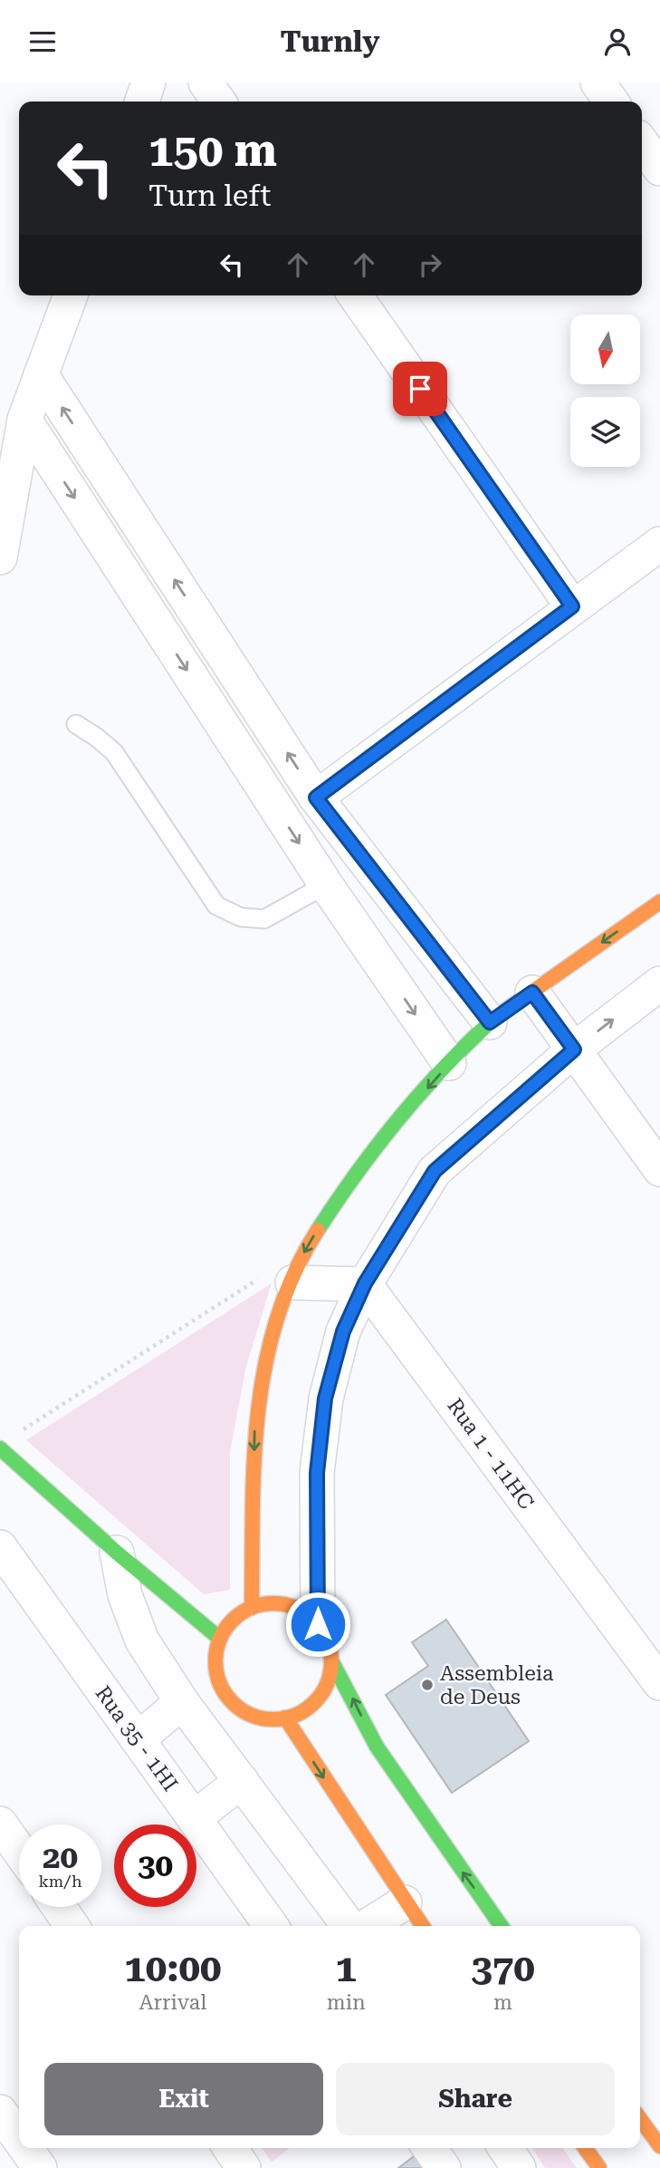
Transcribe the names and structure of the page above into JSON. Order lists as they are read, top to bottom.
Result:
{
  "streets": {
    "street": ["Rua 1 - 11HC", "Rua 35 - 1HI"]
  },
  "places": ["Assembleia de Deus"],
  "north": "bottom",
  "page": {
    "header": "Turnly",
    "turn": ["150 m", "Turn left"],
    "speed": "20 km/h",
    "limit": "30",
    "eta": [
      "10:00",
      "Arrival",
      "1",
      "min",
      "370",
      "m"
    ],
    "buttons": ["Exit", "Share"]
  }
}
